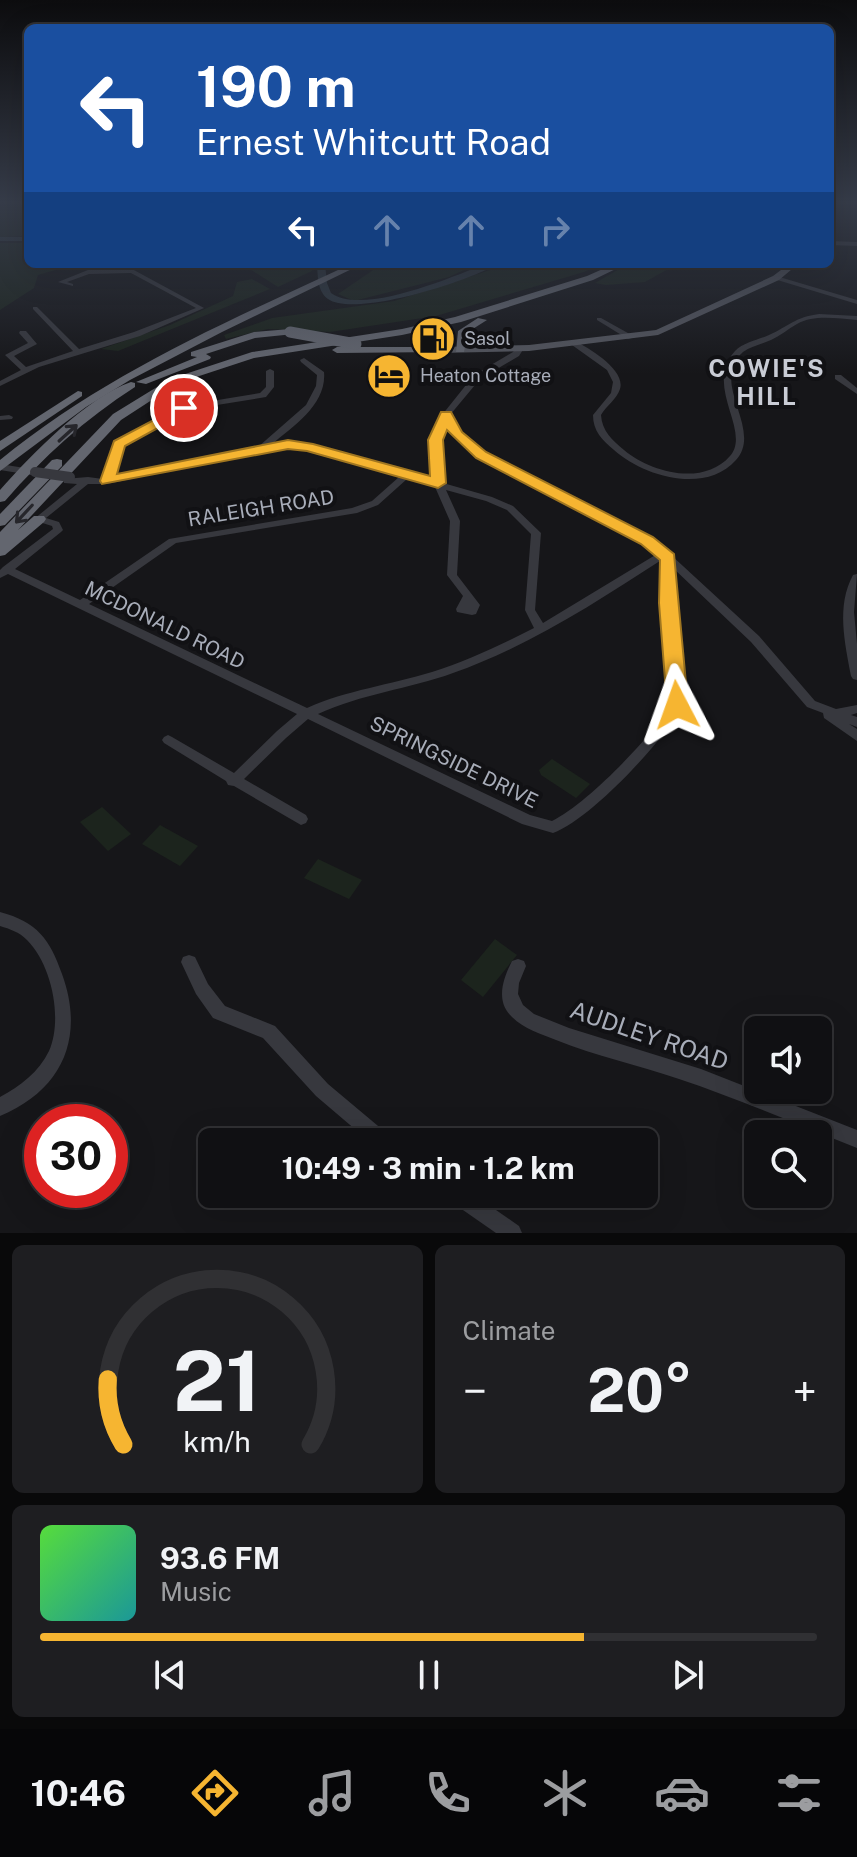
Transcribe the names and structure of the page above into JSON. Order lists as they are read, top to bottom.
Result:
{
  "streets": {
    "street": [
      "RALEIGH ROAD",
      "MCDONALD ROAD",
      "SPRINGSIDE DRIVE",
      "AUDLEY ROAD"
    ]
  },
  "crossings": [
    ["RALEIGH ROAD", "MCDONALD ROAD"],
    ["MCDONALD ROAD", "SPRINGSIDE DRIVE"]
  ],
  "districts": ["COWIE'S HILL"],
  "places": {
    "fuel station": ["Sasol"],
    "hotel": ["Heaton Cottage"]
  },
  "page": {
    "turn": ["190 m", "Ernest Whitcutt Road"],
    "limit": "30",
    "trip": "10:49 · 3 min · 1.2 km",
    "tile": "Climate",
    "heat": ["−", "20°", "+"],
    "song": ["93.6 FM", "Music"],
    "tabs": "10:46",
    "gauge": ["21", "km/h"]
  }
}
